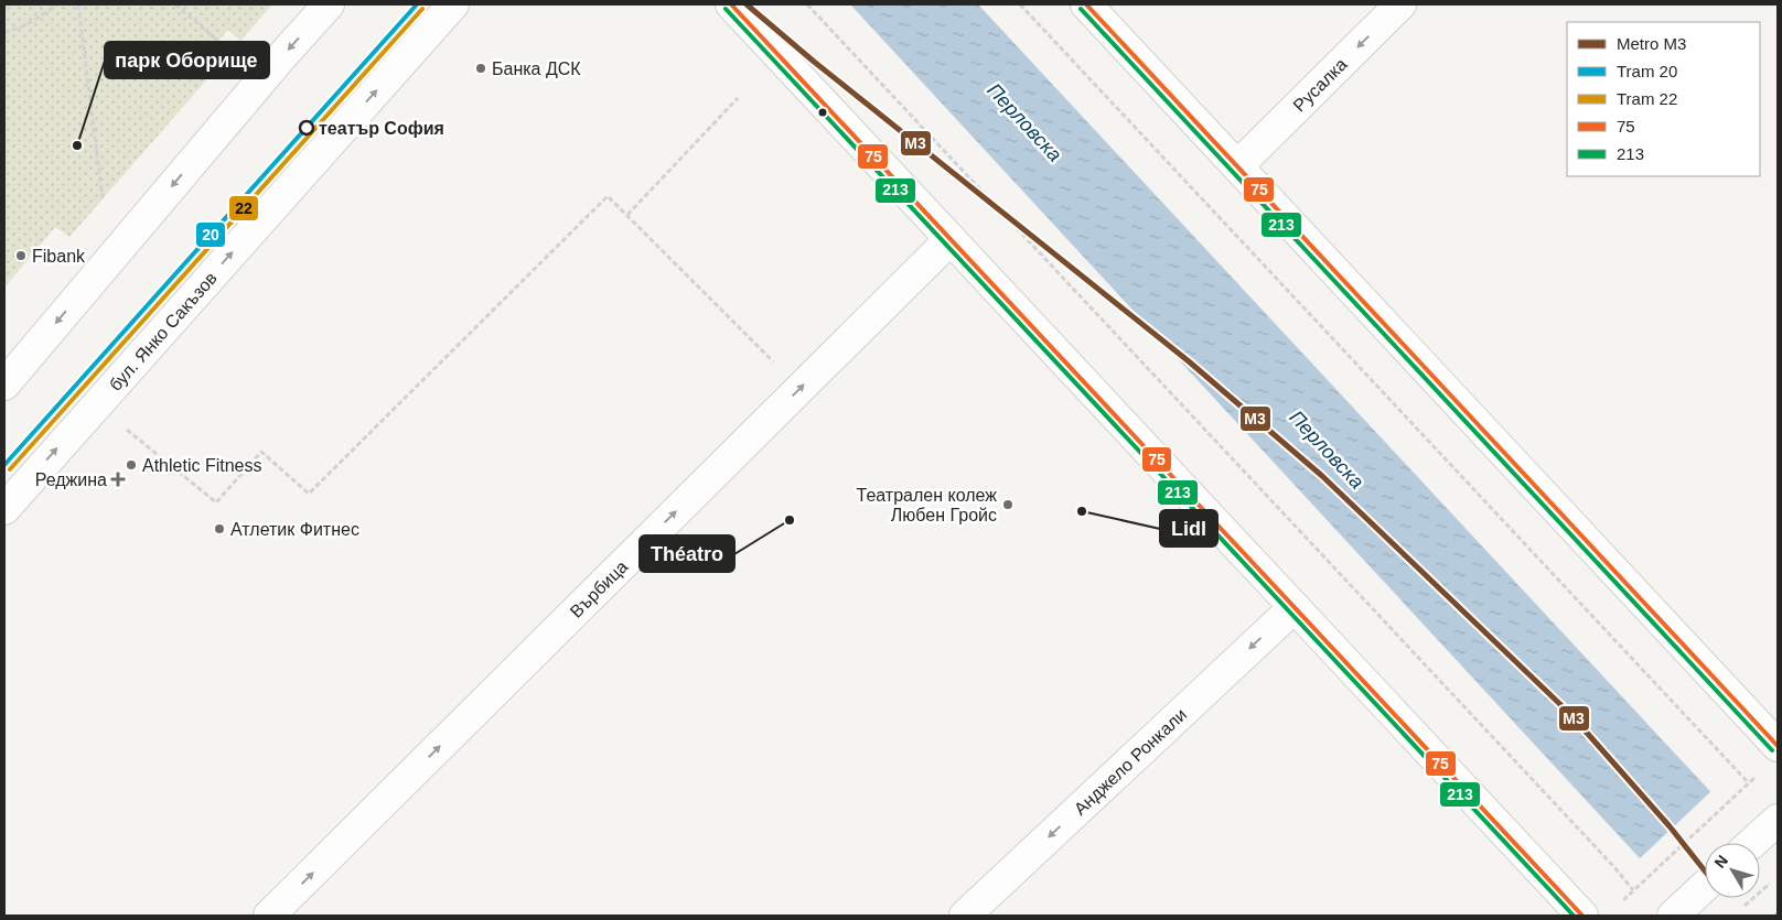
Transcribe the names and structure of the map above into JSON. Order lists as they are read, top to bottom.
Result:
{
  "streets": {
    "main road": [
      "Русалка",
      "бул. Янко Сакъзов",
      "Върбица",
      "Анджело Ронкали"
    ]
  },
  "one_way": ["Русалка", "Върбица", "Анджело Ронкали"],
  "water": ["Перловска"],
  "places": {
    "other": [
      "Банка ДСК",
      "театър София",
      "парк Оборище",
      "Fibank",
      "Athletic Fitness",
      "Театрален колеж Любен Гройс",
      "Lidl",
      "Théatro",
      "Атлетик Фитнес"
    ],
    "health": ["Реджина"]
  },
  "lines": [
    "metro line M3",
    "tram line 20",
    "transit line 75",
    "tram line 22",
    "transit line 213"
  ],
  "legend": [
    "Metro M3",
    "Tram 20",
    "Tram 22",
    "75",
    "213"
  ],
  "north": "top left"
}
